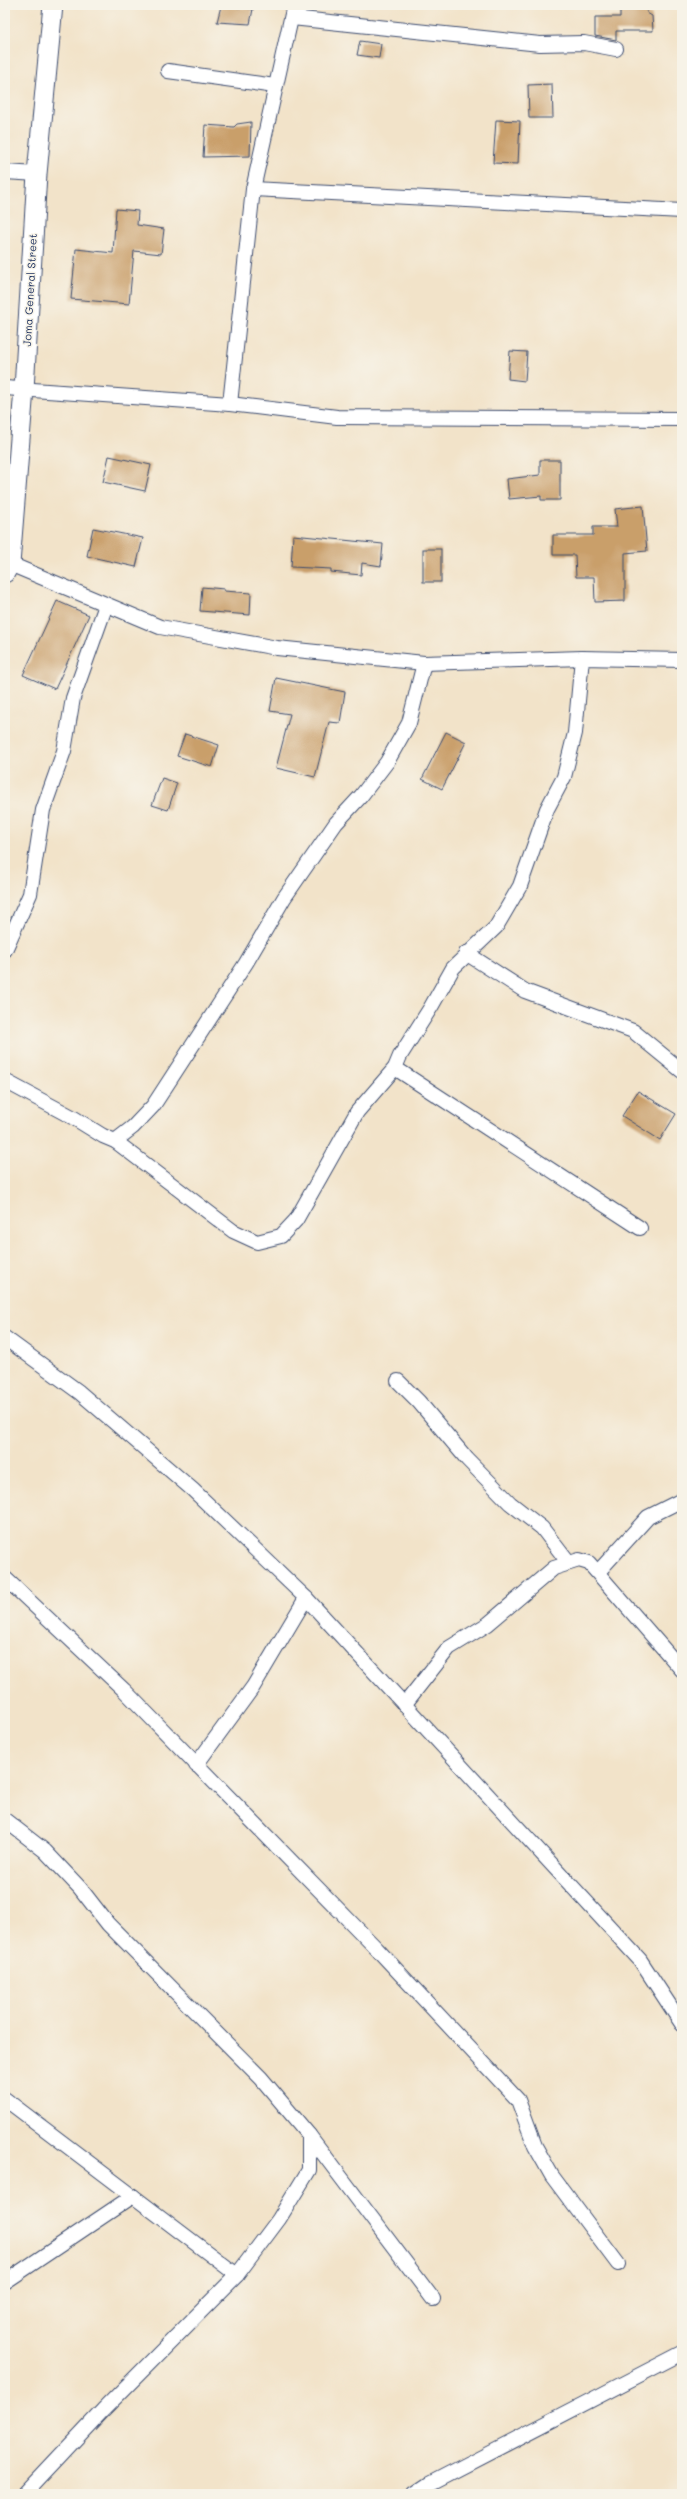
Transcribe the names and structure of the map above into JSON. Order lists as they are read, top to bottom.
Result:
{
  "streets": {
    "street": ["Joma General Street"]
  }
}
